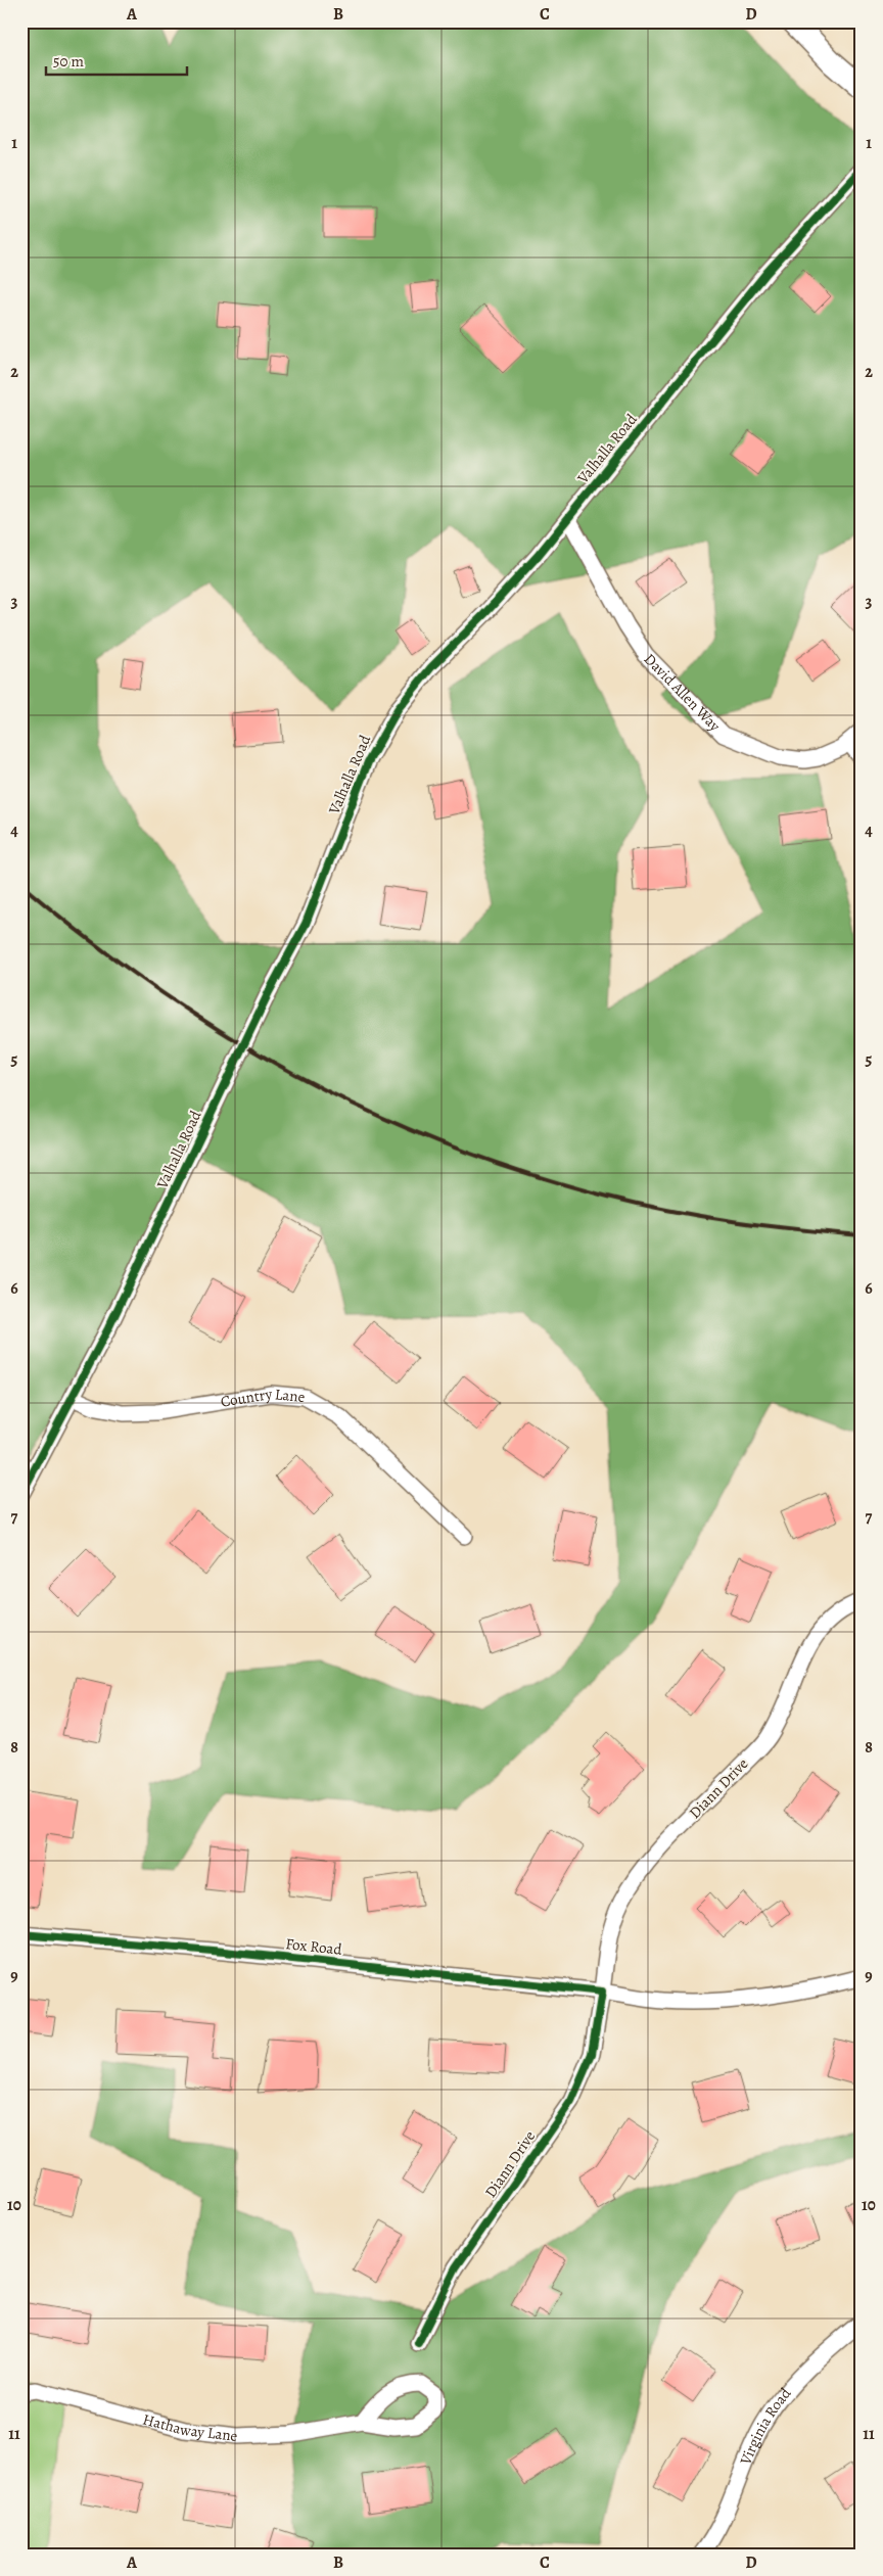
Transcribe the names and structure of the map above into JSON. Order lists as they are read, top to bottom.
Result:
{
  "streets": {
    "street": [
      "Valhalla Road",
      "David Allen Way",
      "Country Lane",
      "Diann Drive",
      "Fox Road",
      "Hathaway Lane",
      "Virginia Road"
    ]
  },
  "crossings": [
    ["Valhalla Road", "David Allen Way"],
    ["Valhalla Road", "Country Lane"],
    ["Diann Drive", "Fox Road"]
  ],
  "scale_bar": "50 m",
  "grid": {
    "columns": [
      "A",
      "B",
      "C",
      "D"
    ],
    "rows": [
      "1",
      "2",
      "3",
      "4",
      "5",
      "6",
      "7",
      "8",
      "9",
      "10",
      "11"
    ]
  }
}
